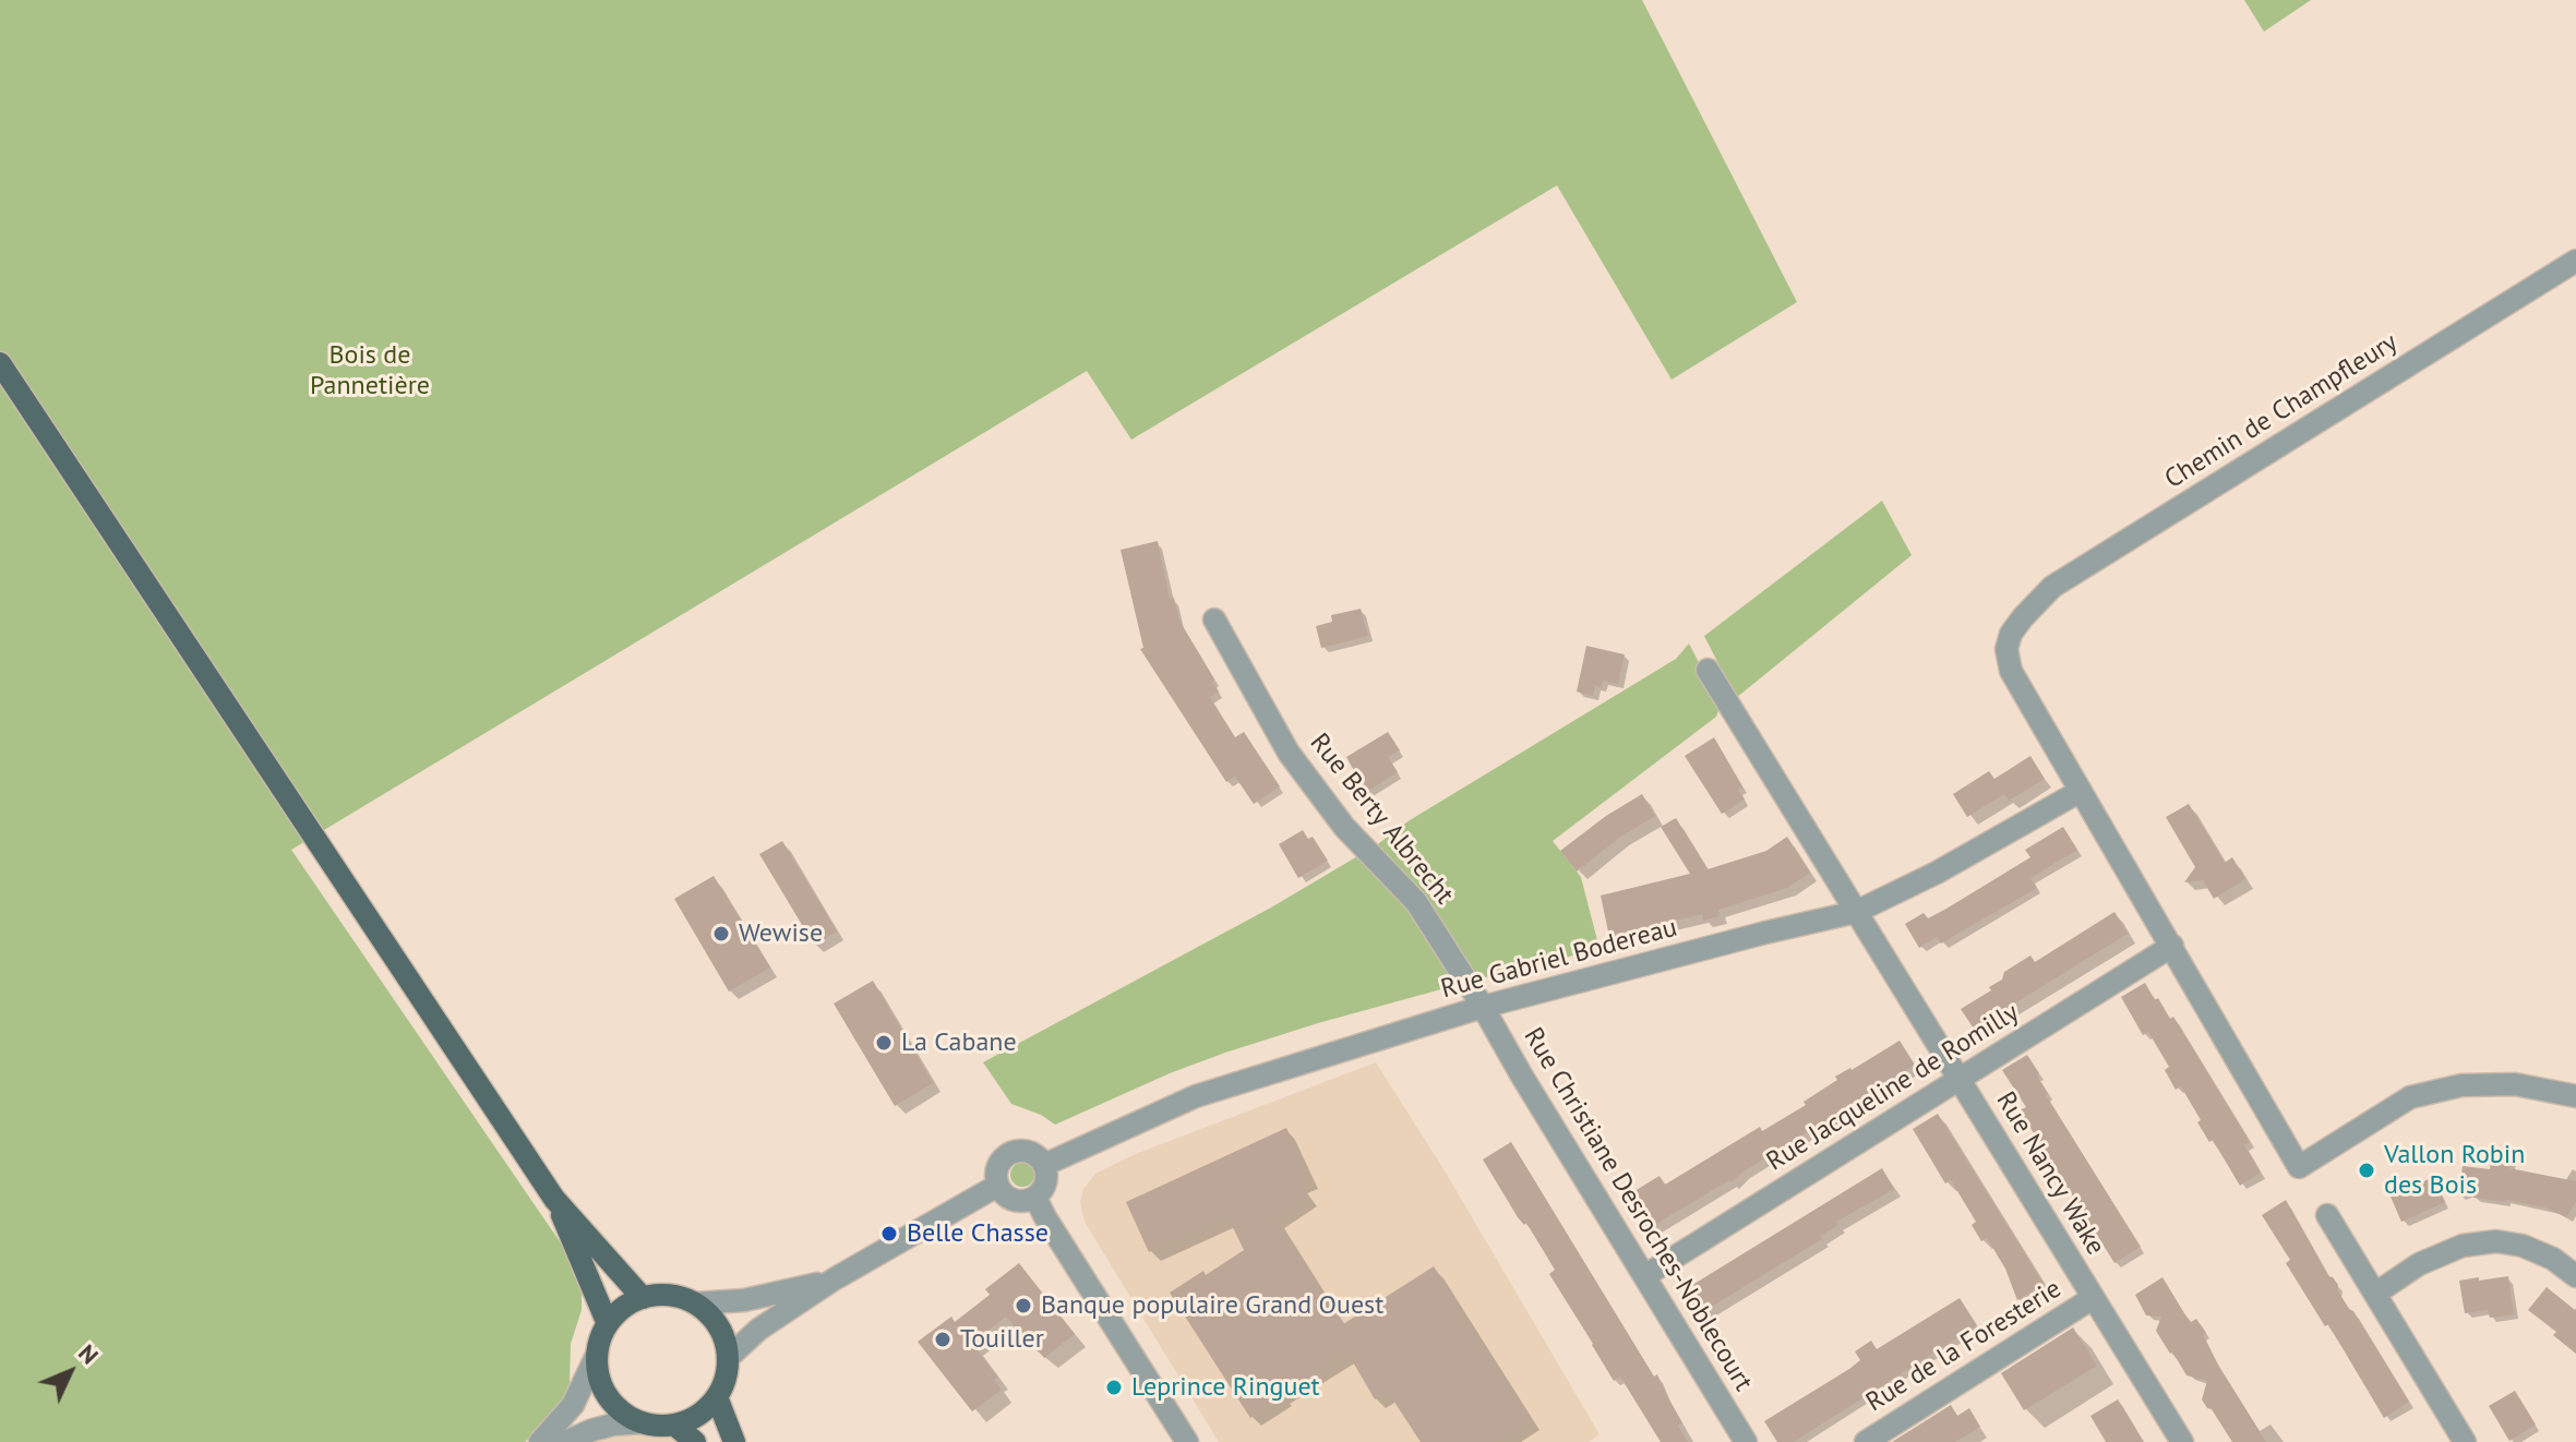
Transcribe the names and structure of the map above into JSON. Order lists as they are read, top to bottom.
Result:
{
  "streets": {
    "street": [
      "Chemin de Champfleury",
      "Rue Berty Albrecht",
      "Rue Gabriel Bodereau",
      "Rue Jacqueline de Romilly",
      "Rue Nancy Wake",
      "Rue Christiane Desroches-Noblecourt",
      "Rue de la Foresterie"
    ]
  },
  "crossings": [
    ["Chemin de Champfleury", "Rue Gabriel Bodereau"],
    ["Rue Berty Albrecht", "Rue Gabriel Bodereau"],
    ["Rue Berty Albrecht", "Rue Christiane Desroches-Noblecourt"],
    ["Rue Gabriel Bodereau", "Rue Nancy Wake"],
    ["Rue Gabriel Bodereau", "Rue Christiane Desroches-Noblecourt"],
    ["Rue Jacqueline de Romilly", "Rue Nancy Wake"],
    ["Rue Jacqueline de Romilly", "Rue Christiane Desroches-Noblecourt"],
    ["Rue Nancy Wake", "Rue de la Foresterie"]
  ],
  "parks": ["Bois de Pannetière"],
  "places": [
    "Wewise",
    "La Cabane",
    "Vallon Robin des Bois",
    "Belle Chasse",
    "Banque populaire Grand Ouest",
    "Touiller",
    "Leprince Ringuet"
  ],
  "north": "top right"
}
